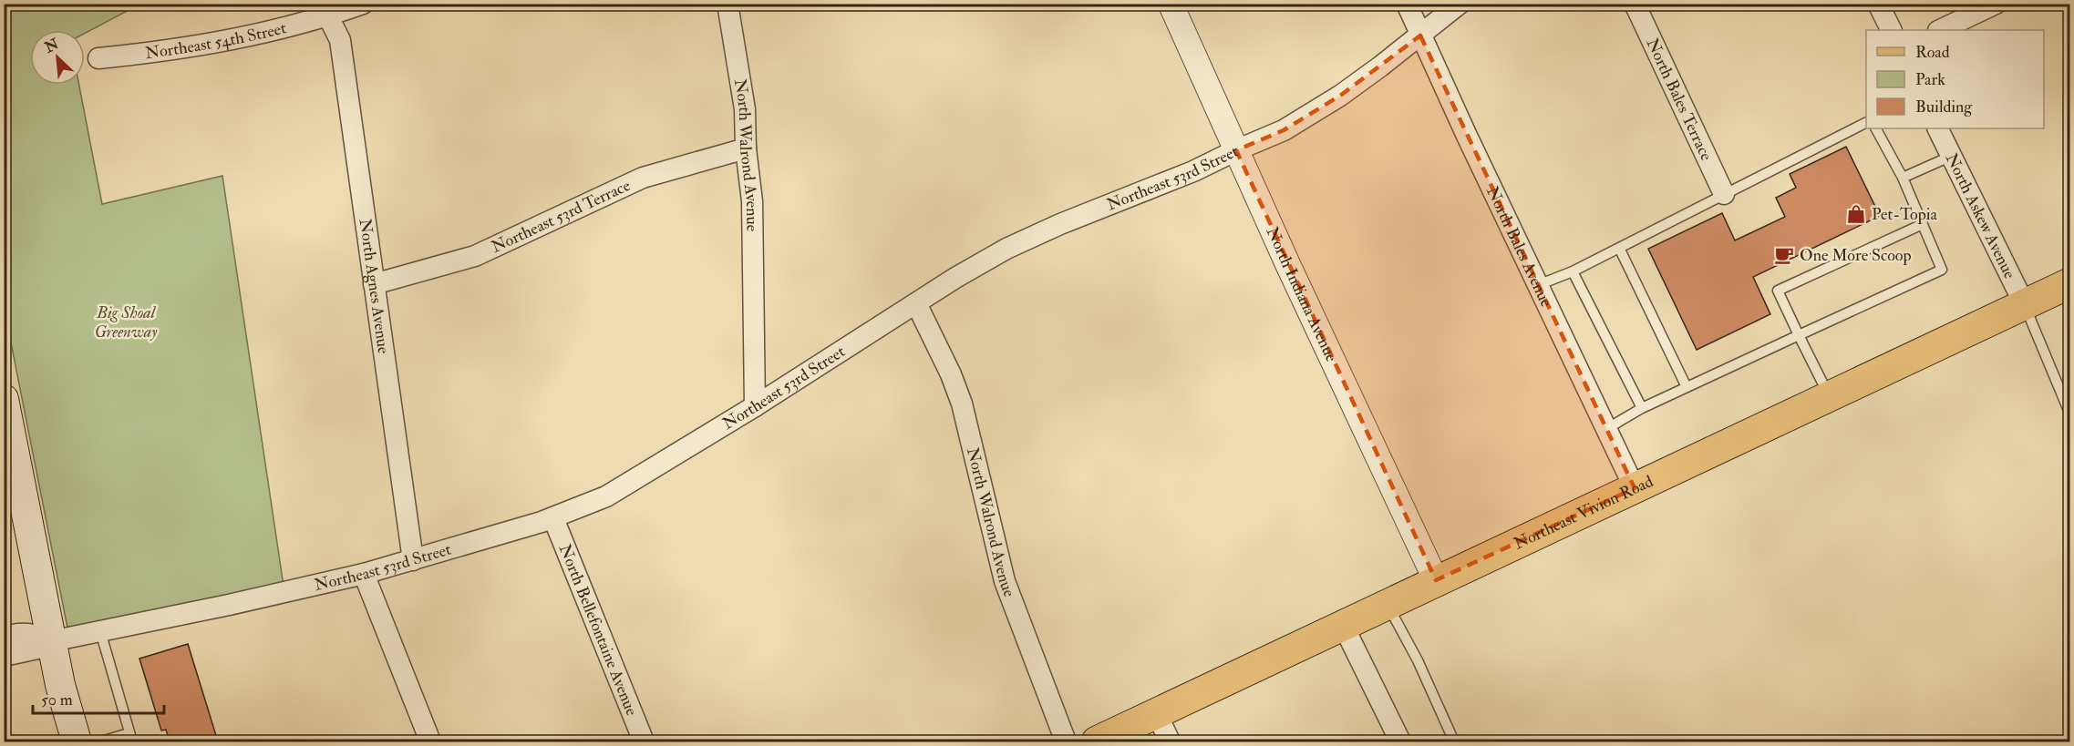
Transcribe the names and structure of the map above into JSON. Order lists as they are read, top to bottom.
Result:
{
  "streets": {
    "main road": ["Northeast Vivion Road"],
    "street": [
      "Northeast 54th Street",
      "North Bales Terrace",
      "North Walrond Avenue",
      "Northeast 53rd Street",
      "North Askew Avenue",
      "Northeast 53rd Terrace",
      "North Bales Avenue",
      "North Agnes Avenue",
      "North Indiana Avenue",
      "North Bellefontaine Avenue"
    ]
  },
  "crossings": [
    ["Northeast 54th Street", "North Agnes Avenue"],
    ["North Walrond Avenue", "Northeast 53rd Street"],
    ["North Walrond Avenue", "Northeast 53rd Terrace"],
    ["Northeast 53rd Street", "North Bales Avenue"],
    ["Northeast 53rd Street", "North Agnes Avenue"],
    ["Northeast 53rd Street", "North Indiana Avenue"],
    ["Northeast 53rd Street", "North Bellefontaine Avenue"],
    ["North Askew Avenue", "Northeast Vivion Road"],
    ["Northeast 53rd Terrace", "North Agnes Avenue"],
    ["North Bales Avenue", "Northeast Vivion Road"],
    ["North Indiana Avenue", "Northeast Vivion Road"]
  ],
  "parks": ["Big Shoal Greenway"],
  "places": {
    "shop": ["Pet-Topia"],
    "cafe": ["One More Scoop"]
  },
  "legend": ["Road", "Park", "Building"],
  "scale_bar": "50 m",
  "north": "top left"
}
